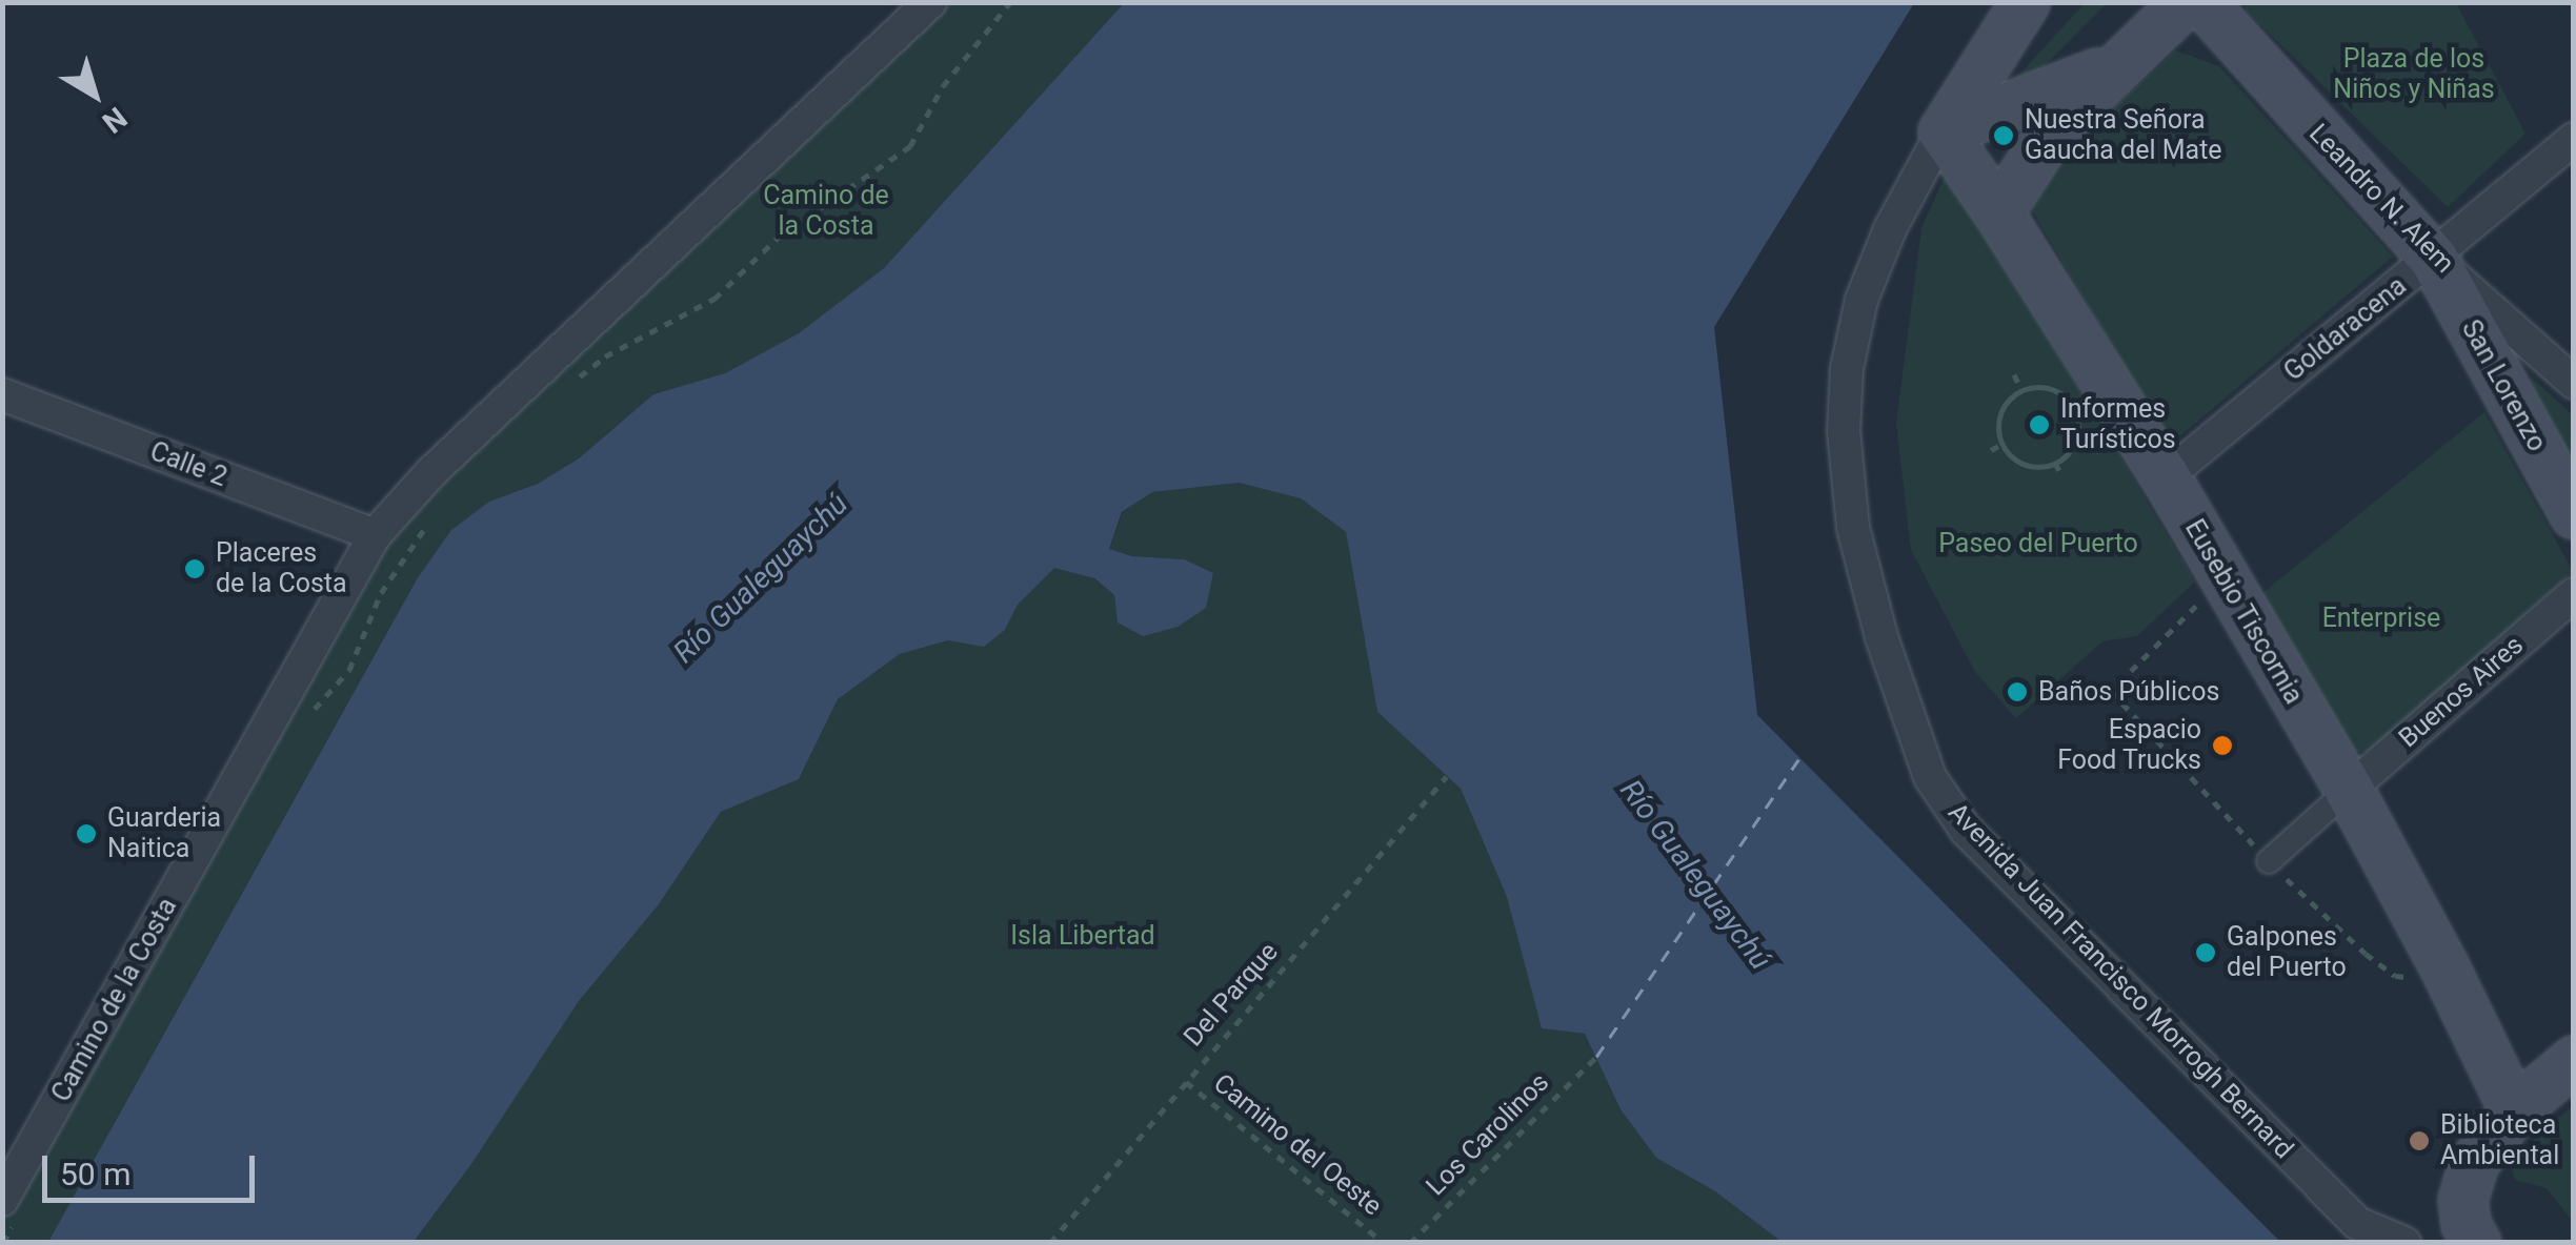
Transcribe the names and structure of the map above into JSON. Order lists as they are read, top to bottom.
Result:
{
  "streets": {
    "main road": ["Leandro N. Alem", "San Lorenzo", "Eusebio Tiscornia"],
    "street": [
      "Goldaracena",
      "Calle 2",
      "Buenos Aires",
      "Avenida Juan Francisco Morrogh Bernard",
      "Camino de la Costa"
    ],
    "path": ["Del Parque", "Los Carolinos", "Camino del Oeste"]
  },
  "crossings": [
    ["Leandro N. Alem", "Goldaracena"],
    ["Leandro N. Alem", "San Lorenzo"],
    ["Goldaracena", "San Lorenzo"],
    ["Goldaracena", "Eusebio Tiscornia"],
    ["Calle 2", "Camino de la Costa"],
    ["Eusebio Tiscornia", "Buenos Aires"],
    ["Eusebio Tiscornia", "Avenida Juan Francisco Morrogh Bernard"],
    ["Del Parque", "Camino del Oeste"]
  ],
  "water": ["Río Gualeguaychú"],
  "parks": [
    "Plaza de los Niños y Niñas",
    "Camino de la Costa",
    "Paseo del Puerto",
    "Enterprise",
    "Isla Libertad"
  ],
  "places": [
    "Nuestra Señora Gaucha del Mate",
    "Informes Turísticos",
    "Placeres de la Costa",
    "Baños Públicos",
    "Espacio Food Trucks",
    "Guarderia Naitica",
    "Galpones del Puerto",
    "Biblioteca Ambiental"
  ],
  "scale_bar": "50 m",
  "north": "bottom right"
}
